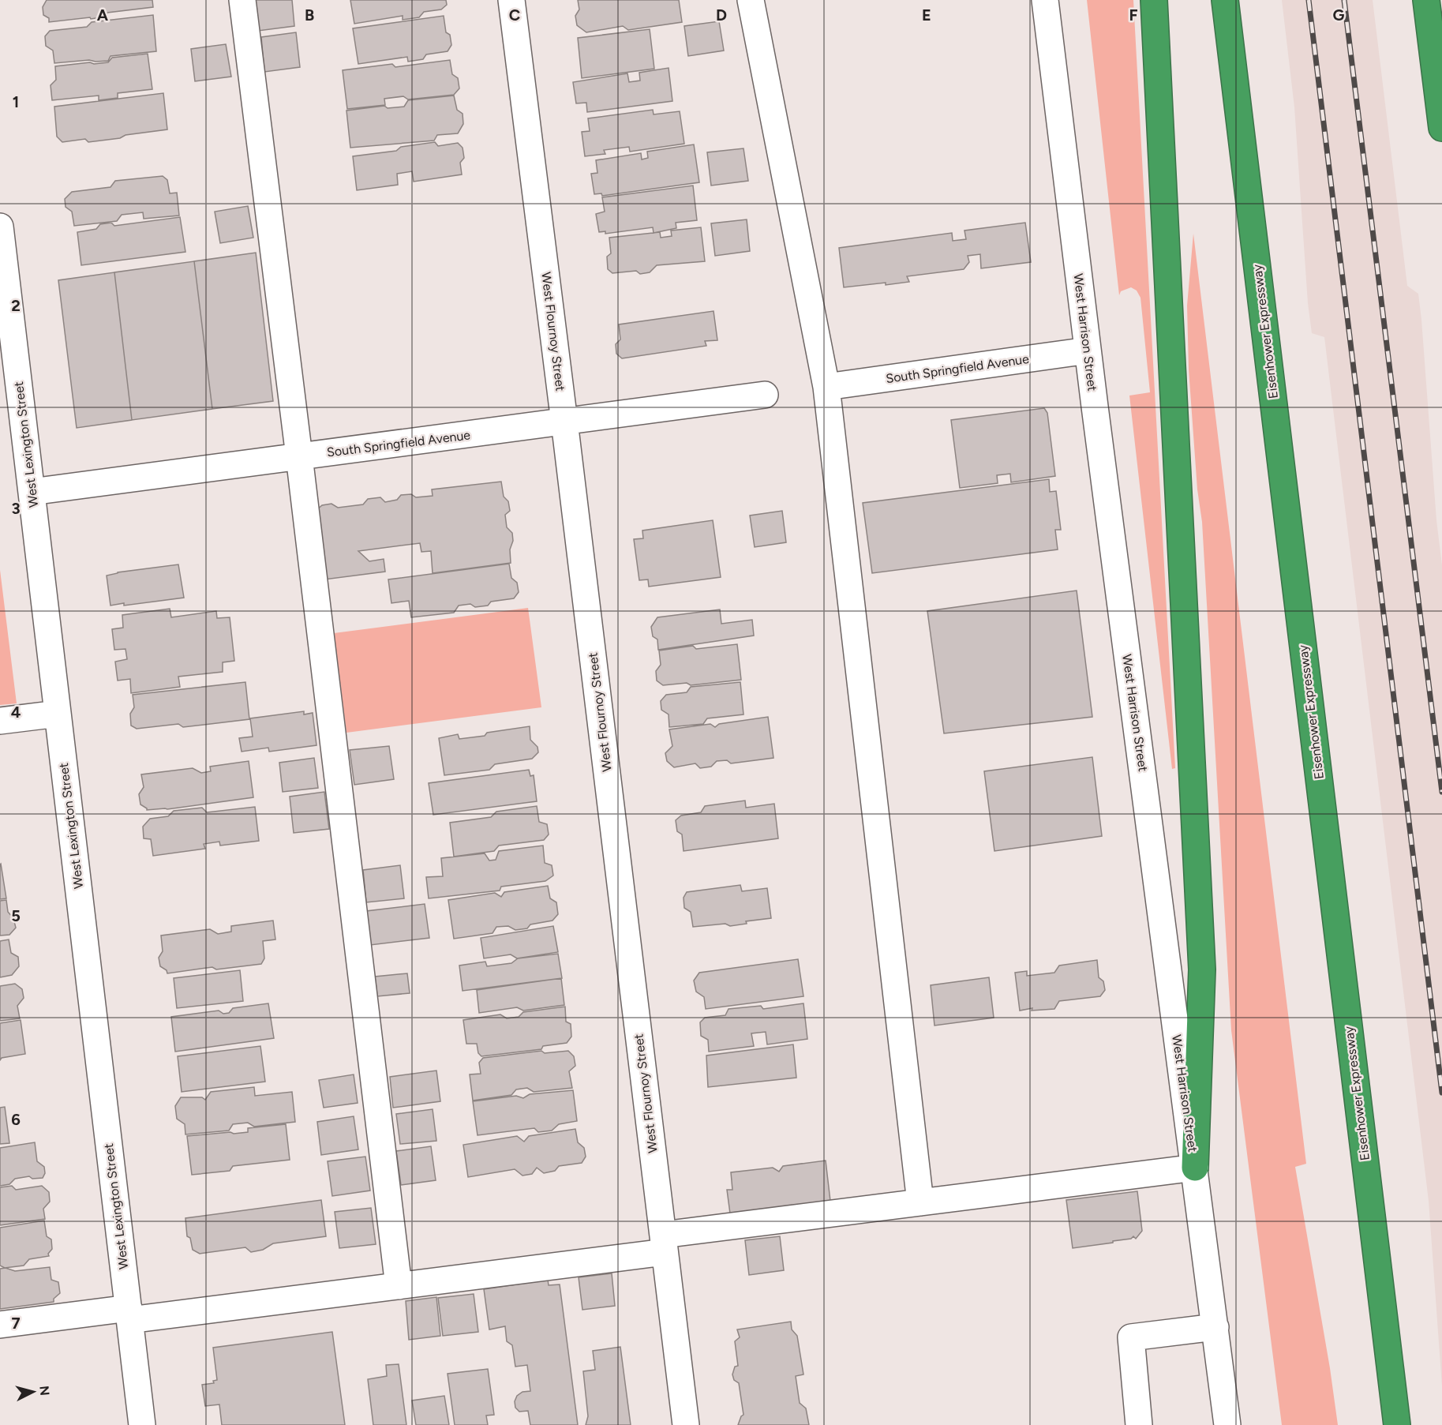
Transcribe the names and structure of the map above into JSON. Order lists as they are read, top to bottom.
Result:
{
  "streets": {
    "highway": ["Eisenhower Expressway"],
    "street": [
      "West Flournoy Street",
      "West Harrison Street",
      "South Springfield Avenue",
      "West Lexington Street"
    ]
  },
  "crossings": [
    ["West Flournoy Street", "South Springfield Avenue"],
    ["West Harrison Street", "South Springfield Avenue"],
    ["South Springfield Avenue", "West Lexington Street"]
  ],
  "north": "right",
  "grid": {
    "columns": [
      "A",
      "B",
      "C",
      "D",
      "E",
      "F",
      "G"
    ],
    "rows": [
      "1",
      "2",
      "3",
      "4",
      "5",
      "6",
      "7"
    ]
  }
}
